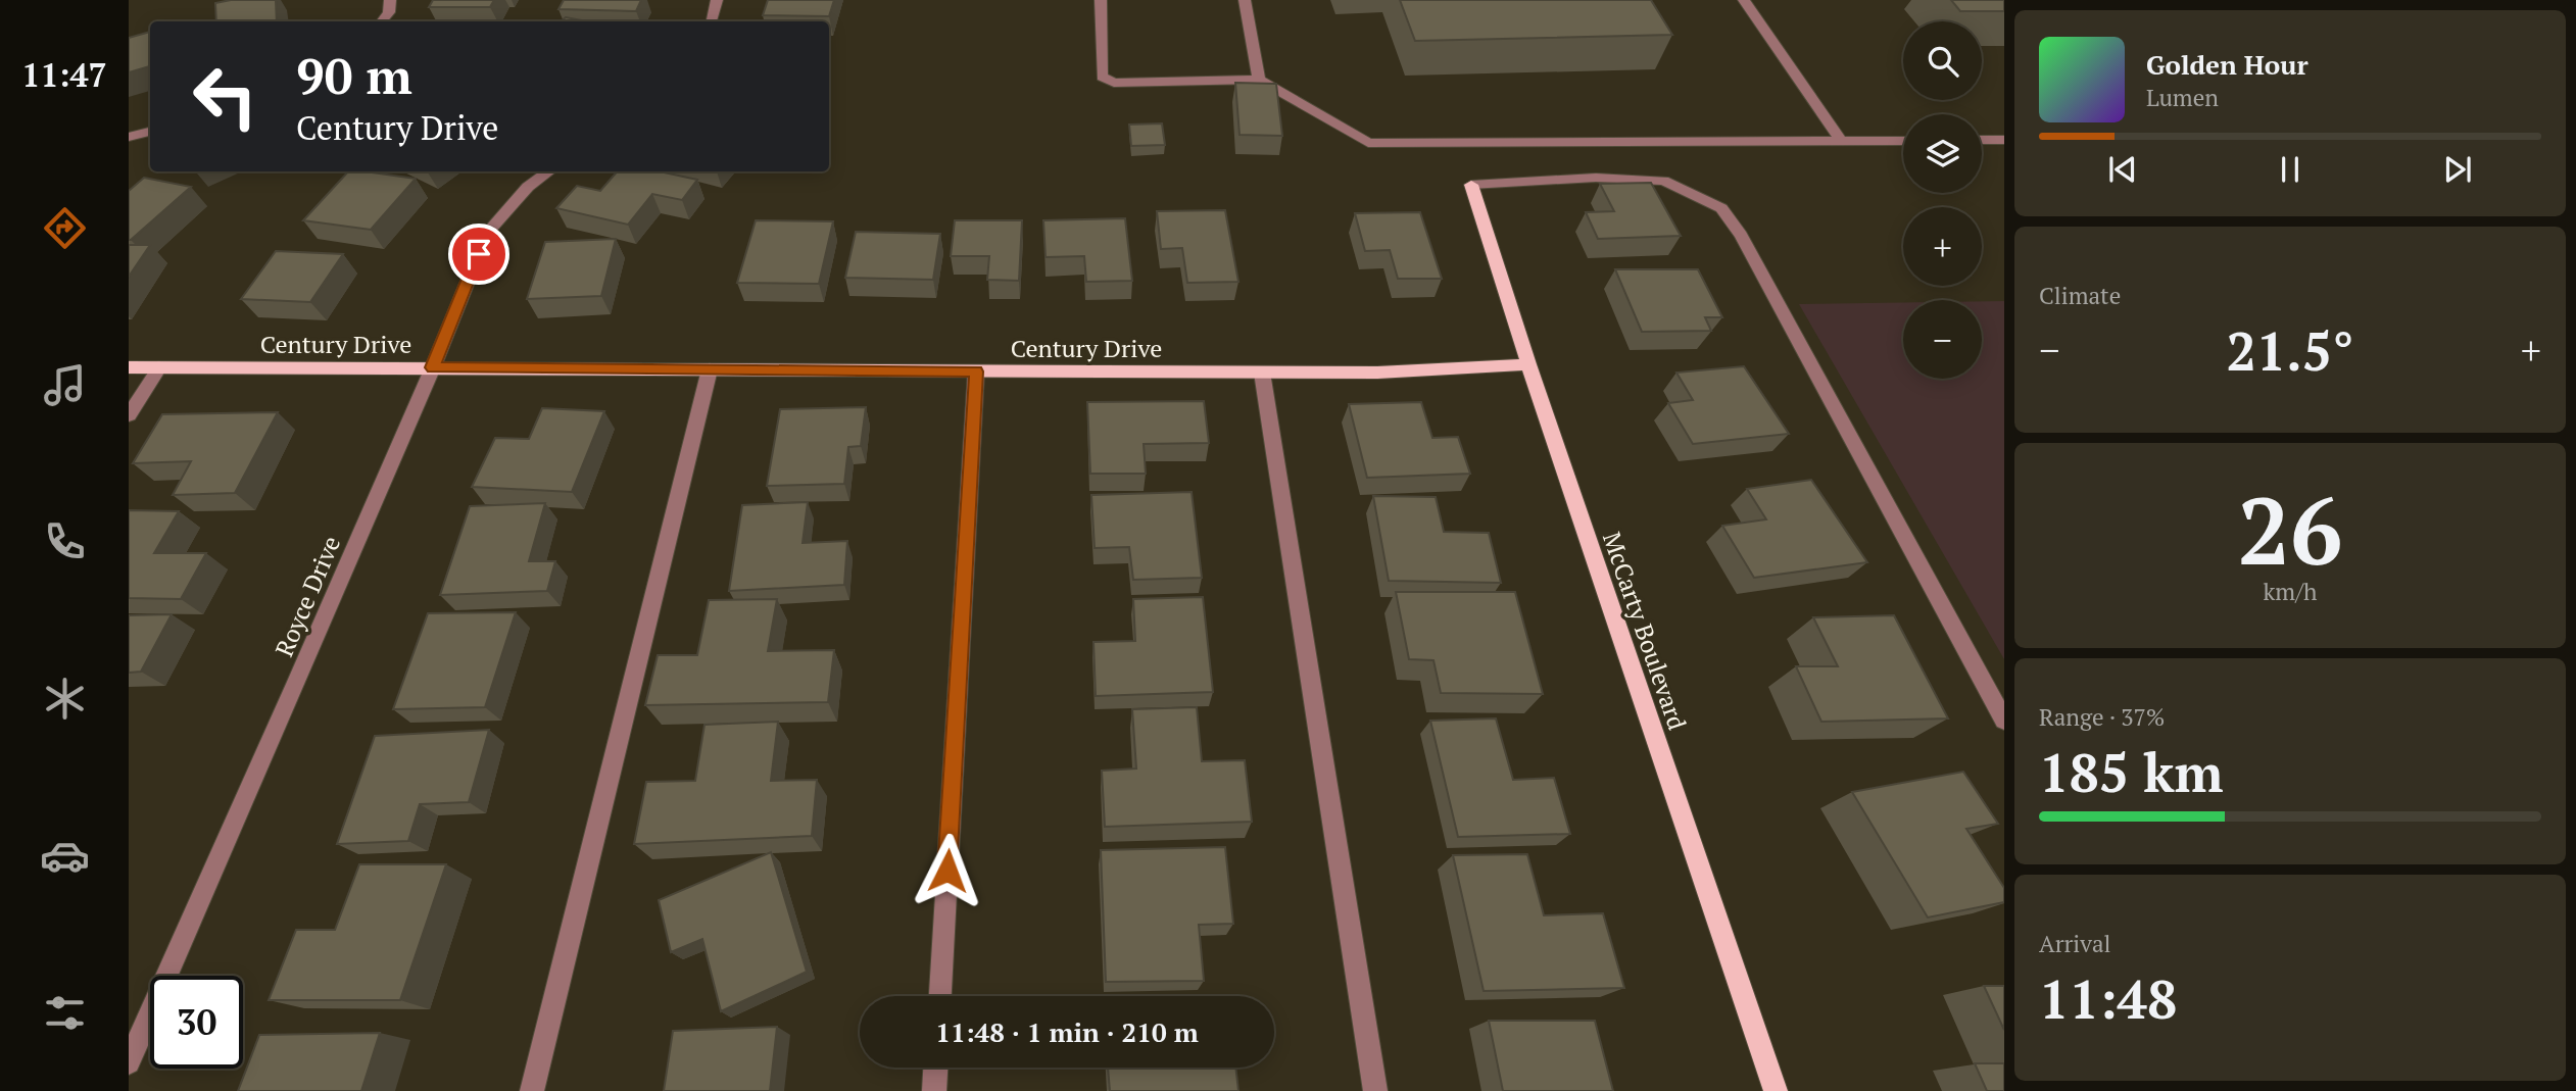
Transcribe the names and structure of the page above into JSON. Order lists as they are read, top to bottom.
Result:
{
  "streets": {
    "main road": ["Century Drive", "McCarty Boulevard"],
    "street": ["Royce Drive"]
  },
  "crossings": [
    ["Century Drive", "Royce Drive"],
    ["Century Drive", "McCarty Boulevard"]
  ],
  "page": {
    "tabs": "11:47",
    "map_buttons": ["+", "−"],
    "turn": ["90 m", "Century Drive"],
    "song": ["Golden Hour", "Lumen"],
    "tile": [
      "Climate",
      ["26", "km/h"],
      ["Range · 37%", "185 km"],
      ["Arrival", "11:48"]
    ],
    "heat": ["−", "21.5°", "+"],
    "limit": "30",
    "trip": "11:48 · 1 min · 210 m"
  }
}
